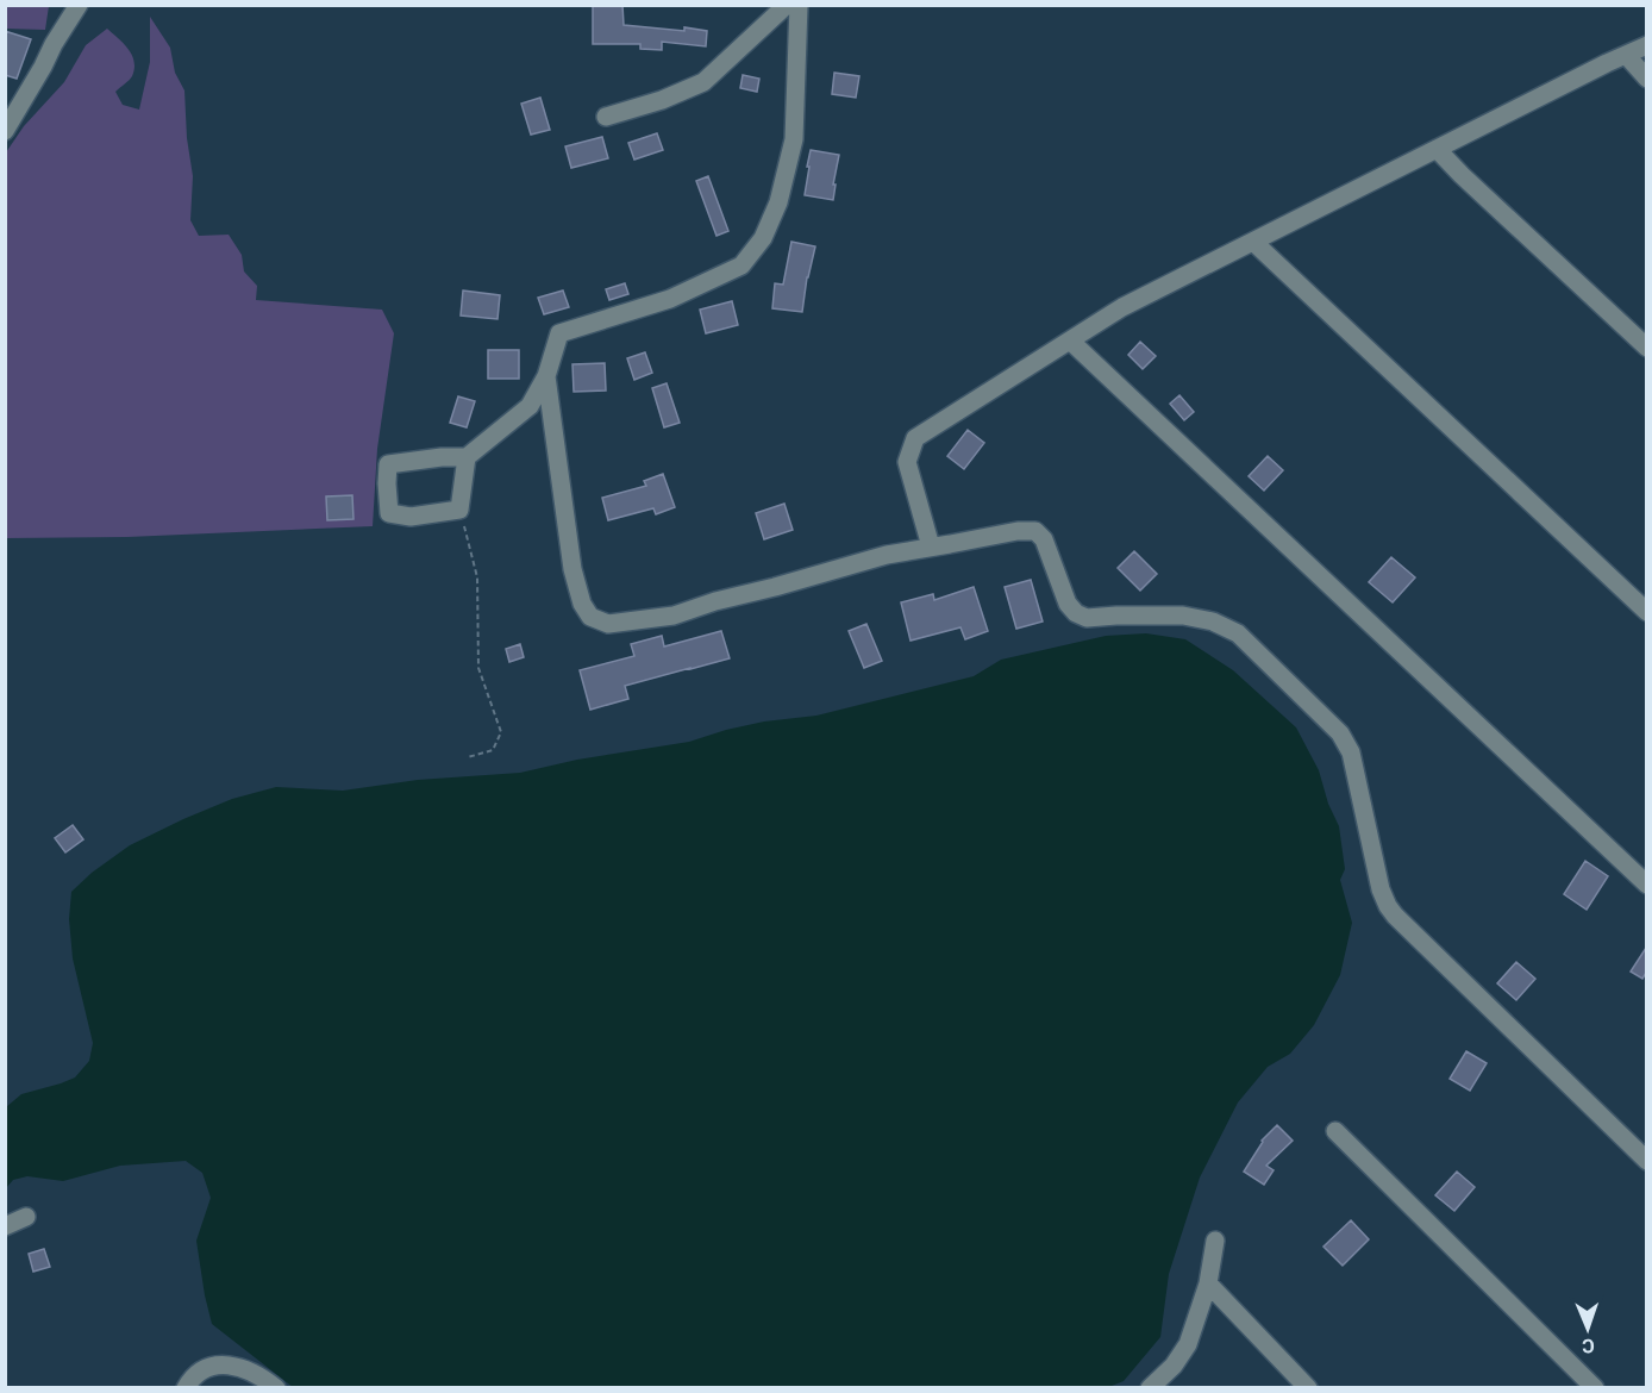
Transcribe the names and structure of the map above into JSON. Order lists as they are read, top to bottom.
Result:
{
  "north": "bottom"
}
